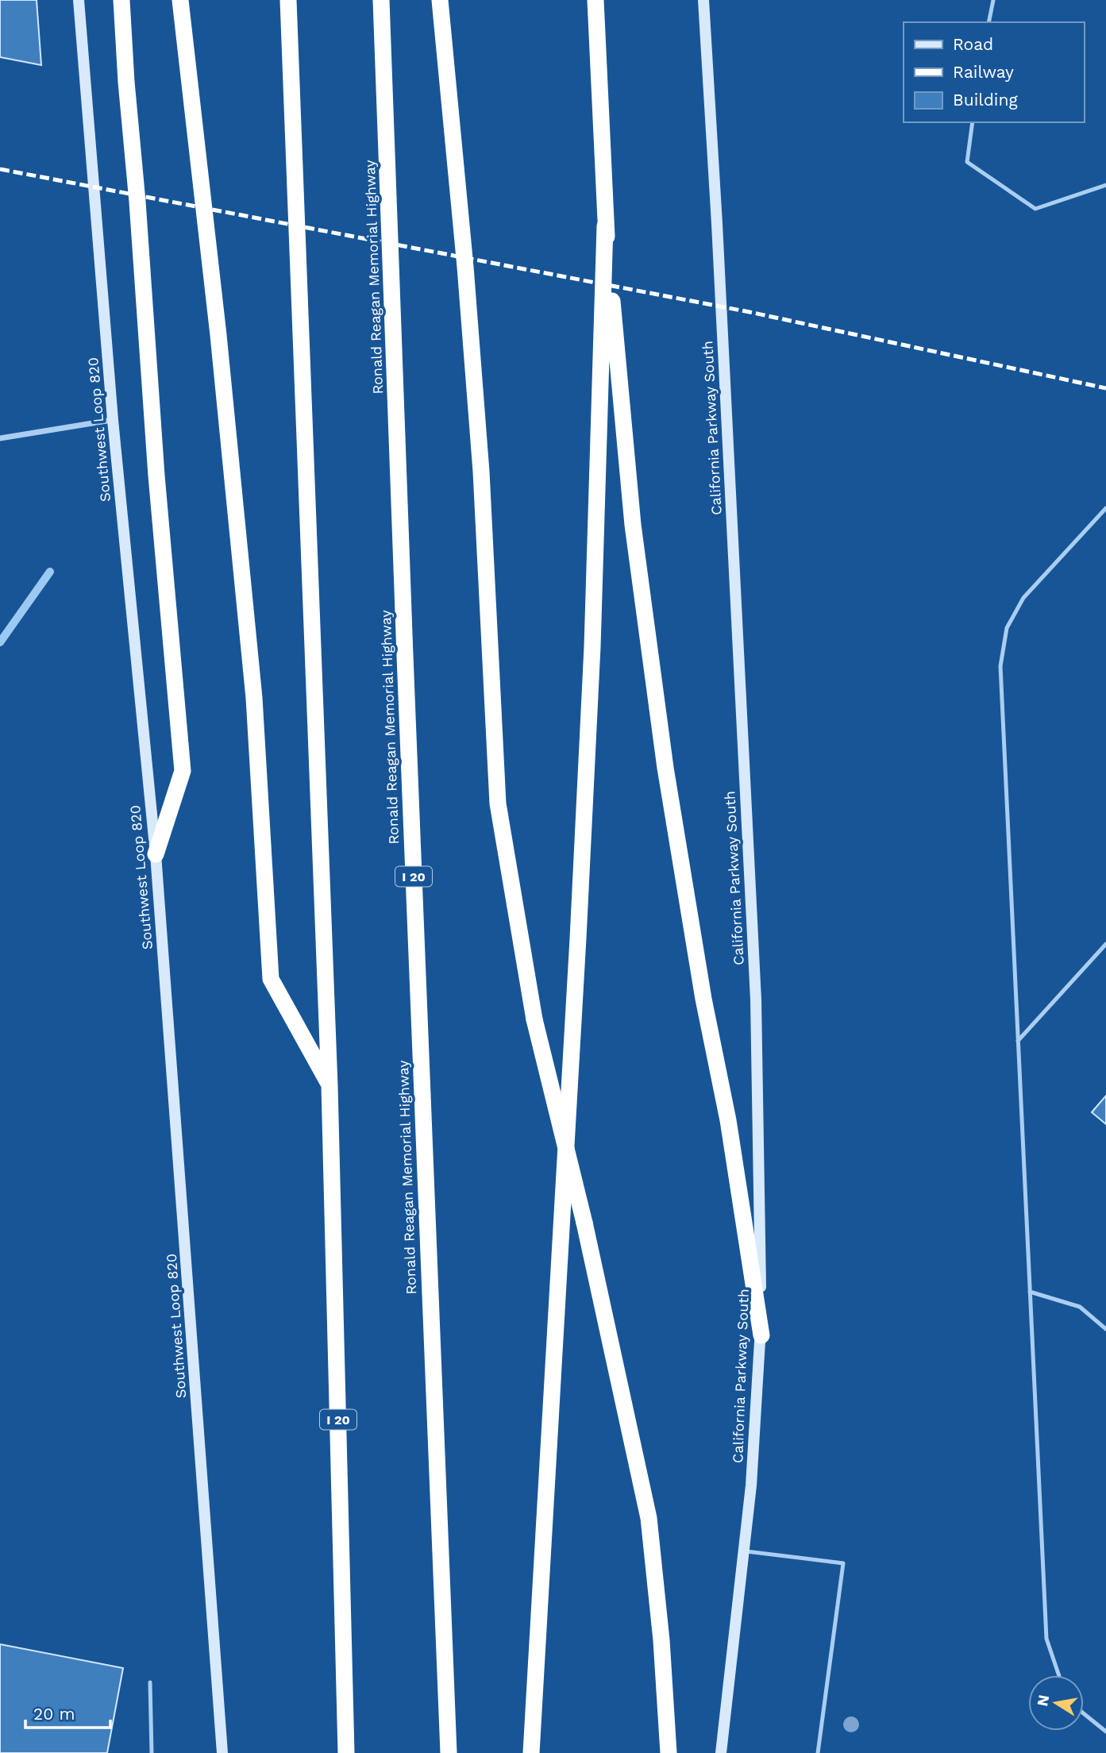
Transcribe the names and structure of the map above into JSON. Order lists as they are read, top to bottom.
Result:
{
  "streets": {
    "highway": ["Ronald Reagan Memorial Highway", "I 20"],
    "main road": ["California Parkway South", "Southwest Loop 820"]
  },
  "legend": ["Road", "Railway", "Building"],
  "scale_bar": "20 m",
  "north": "left"
}
